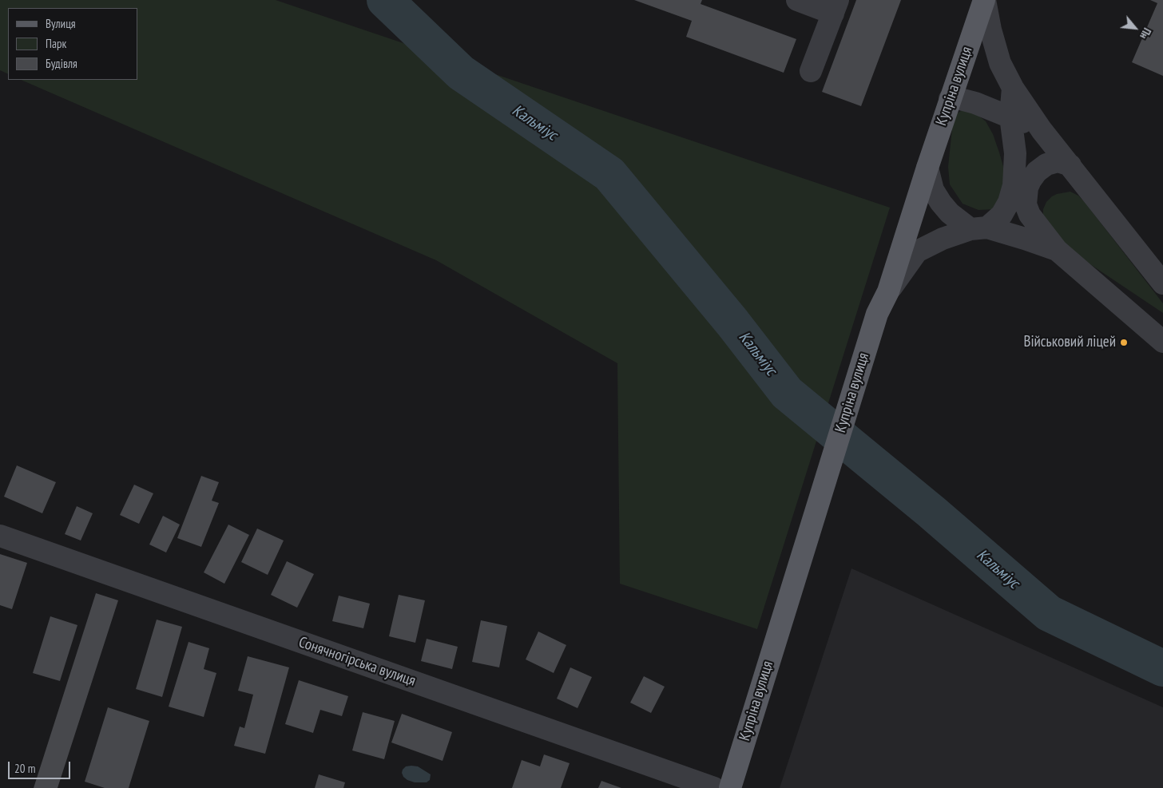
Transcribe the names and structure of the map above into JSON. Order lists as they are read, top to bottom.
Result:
{
  "streets": {
    "main road": ["Купріна вулиця"],
    "street": ["Сонячногірська вулиця"]
  },
  "water": ["Кальміус"],
  "places": ["Військовий ліцей"],
  "legend": ["Вулиця", "Парк", "Будівля"],
  "scale_bar": "20 m",
  "north": "bottom right"
}
